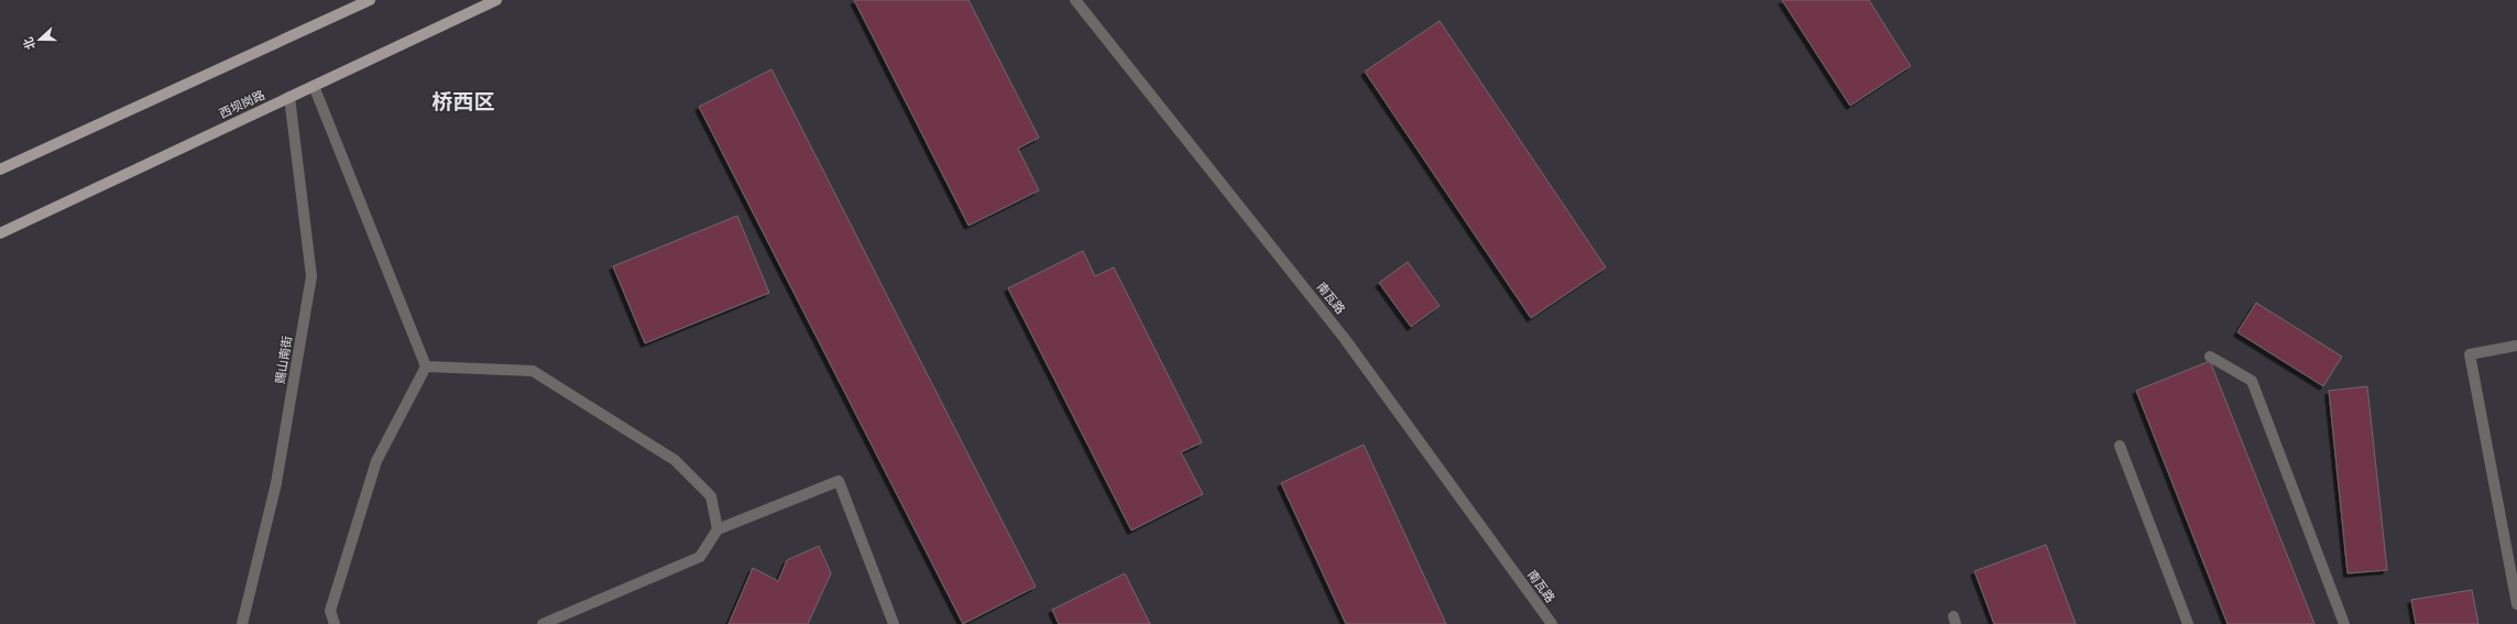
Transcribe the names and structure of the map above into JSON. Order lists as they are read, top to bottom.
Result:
{
  "streets": {
    "main road": ["西坝岗路"],
    "street": ["南瓦路", "赐山南街"]
  },
  "crossings": [
    ["西坝岗路", "赐山南街"]
  ],
  "districts": ["桥西区"],
  "north": "left"
}
